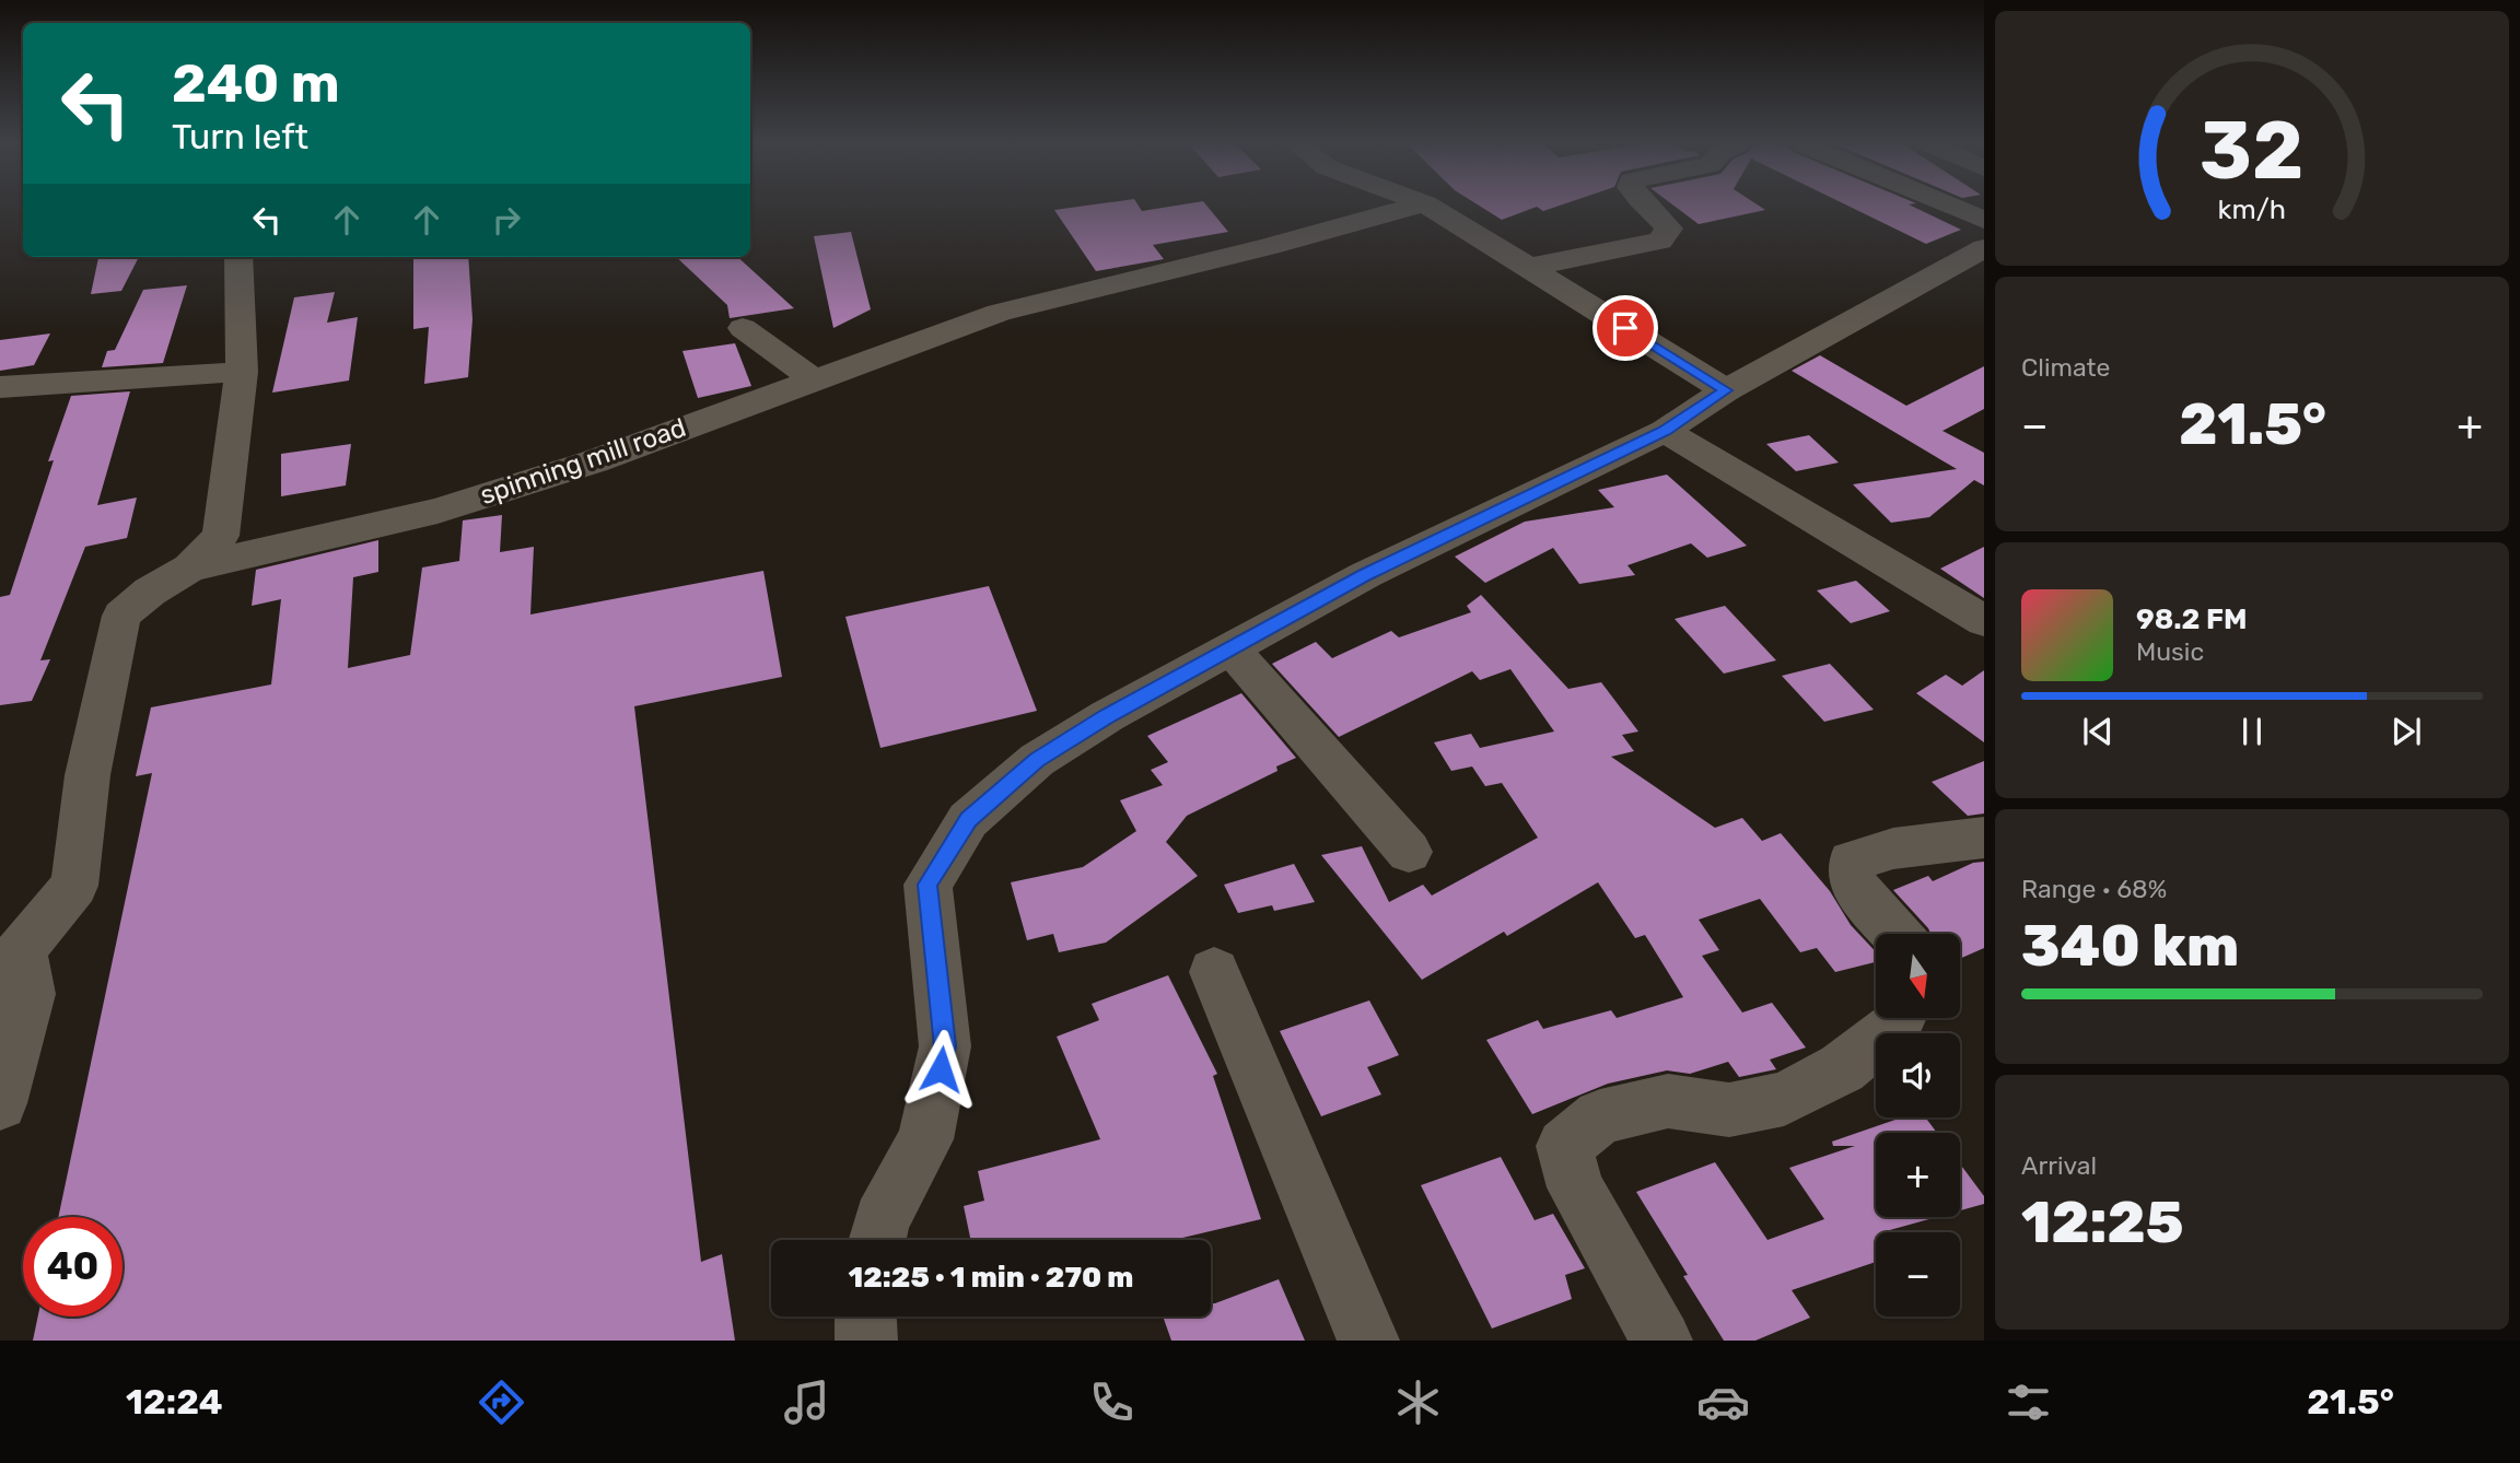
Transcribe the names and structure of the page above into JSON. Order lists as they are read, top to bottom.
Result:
{
  "streets": {
    "street": ["spinning mill road"]
  },
  "north": "bottom",
  "page": {
    "turn": ["240 m", "Turn left"],
    "tile": [
      "Climate",
      ["Range · 68%", "340 km"],
      ["Arrival", "12:25"]
    ],
    "heat": ["−", "21.5°", "+"],
    "song": ["98.2 FM", "Music"],
    "map_buttons": ["+", "−"],
    "limit": "40",
    "trip": "12:25 · 1 min · 270 m",
    "tabs": ["12:24", "21.5°"],
    "gauge": ["32", "km/h"]
  }
}
